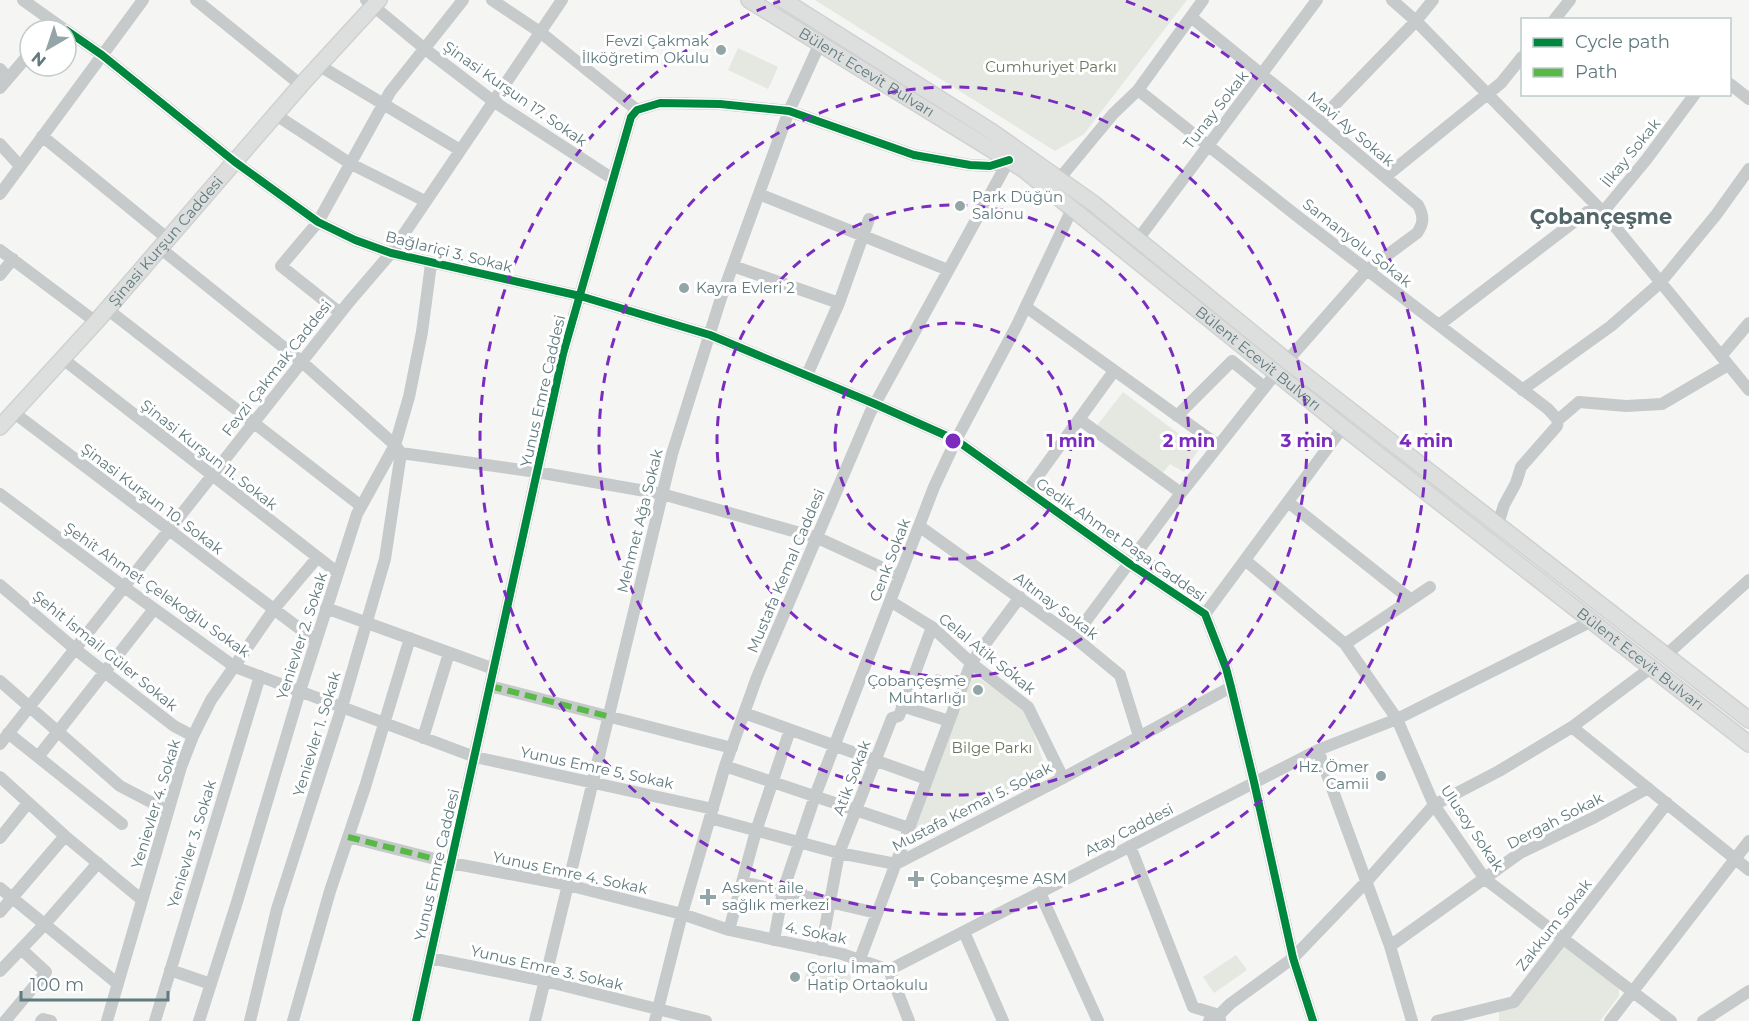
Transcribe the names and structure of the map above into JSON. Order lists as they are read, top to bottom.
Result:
{
  "streets": {
    "main road": ["Bülent Ecevit Bulvarı", "Şinasi Kurşun Caddesi"],
    "street": [
      "Şinasi Kurşun 17. Sokak",
      "Tunay Sokak",
      "Mavi Ay Sokak",
      "İlkay Sokak",
      "Samanyolu Sokak",
      "Bağlariçi 3. Sokak",
      "Fevzi Çakmak Caddesi",
      "Yunus Emre Caddesi",
      "Şinasi Kurşun 11. Sokak",
      "Şinasi Kurşun 10. Sokak",
      "Mehmet Ağa Sokak",
      "Gedik Ahmet Paşa Caddesi",
      "Cenk Sokak",
      "Mustafa Kemal Caddesi",
      "Şehit Ahmet Çelekoğlu Sokak",
      "Altınay Sokak",
      "Yenievler 2. Sokak",
      "Şehit İsmail Güler Sokak",
      "Celal Atik Sokak",
      "Yenievler 1. Sokak",
      "Yunus Emre 5. Sokak",
      "Atik Sokak",
      "Yenievler 4. Sokak",
      "Mustafa Kemal 5. Sokak",
      "Dergah Sokak",
      "Ulusoy Sokak",
      "Atay Caddesi",
      "Yenievler 3. Sokak",
      "Yunus Emre 4. Sokak",
      "Zakkum Sokak",
      "4. Sokak",
      "Yunus Emre 3. Sokak"
    ]
  },
  "crossings": [
    ["Bülent Ecevit Bulvarı", "Tunay Sokak"],
    ["Bülent Ecevit Bulvarı", "Mehmet Ağa Sokak"],
    ["Bülent Ecevit Bulvarı", "Cenk Sokak"],
    ["Bülent Ecevit Bulvarı", "Mustafa Kemal Caddesi"],
    ["Bülent Ecevit Bulvarı", "Atay Caddesi"],
    ["Şinasi Kurşun 17. Sokak", "Şinasi Kurşun Caddesi"],
    ["Şinasi Kurşun 17. Sokak", "Fevzi Çakmak Caddesi"],
    ["Şinasi Kurşun 17. Sokak", "Yunus Emre Caddesi"],
    ["Tunay Sokak", "Mavi Ay Sokak"],
    ["Tunay Sokak", "Samanyolu Sokak"],
    ["Mavi Ay Sokak", "Samanyolu Sokak"],
    ["Şinasi Kurşun Caddesi", "Bağlariçi 3. Sokak"],
    ["Şinasi Kurşun Caddesi", "Şinasi Kurşun 11. Sokak"],
    ["Şinasi Kurşun Caddesi", "Şinasi Kurşun 10. Sokak"],
    ["Bağlariçi 3. Sokak", "Fevzi Çakmak Caddesi"],
    ["Bağlariçi 3. Sokak", "Yunus Emre Caddesi"],
    ["Bağlariçi 3. Sokak", "Mehmet Ağa Sokak"],
    ["Bağlariçi 3. Sokak", "Gedik Ahmet Paşa Caddesi"],
    ["Bağlariçi 3. Sokak", "Mustafa Kemal Caddesi"],
    ["Bağlariçi 3. Sokak", "Yenievler 2. Sokak"],
    ["Fevzi Çakmak Caddesi", "Şinasi Kurşun 11. Sokak"],
    ["Fevzi Çakmak Caddesi", "Şinasi Kurşun 10. Sokak"],
    ["Fevzi Çakmak Caddesi", "Şehit Ahmet Çelekoğlu Sokak"],
    ["Fevzi Çakmak Caddesi", "Şehit İsmail Güler Sokak"],
    ["Yunus Emre Caddesi", "Şehit Ahmet Çelekoğlu Sokak"],
    ["Yunus Emre Caddesi", "Yunus Emre 5. Sokak"],
    ["Yunus Emre Caddesi", "Yunus Emre 4. Sokak"],
    ["Yunus Emre Caddesi", "Yunus Emre 3. Sokak"],
    ["Şinasi Kurşun 11. Sokak", "Yenievler 2. Sokak"],
    ["Şinasi Kurşun 11. Sokak", "Yenievler 4. Sokak"],
    ["Şinasi Kurşun 10. Sokak", "Yenievler 2. Sokak"],
    ["Şinasi Kurşun 10. Sokak", "Yenievler 4. Sokak"],
    ["Mehmet Ağa Sokak", "Yunus Emre 5. Sokak"],
    ["Mehmet Ağa Sokak", "Yunus Emre 4. Sokak"],
    ["Mehmet Ağa Sokak", "Yunus Emre 3. Sokak"],
    ["Gedik Ahmet Paşa Caddesi", "Cenk Sokak"],
    ["Gedik Ahmet Paşa Caddesi", "Mustafa Kemal Caddesi"],
    ["Gedik Ahmet Paşa Caddesi", "Mustafa Kemal 5. Sokak"],
    ["Gedik Ahmet Paşa Caddesi", "Atay Caddesi"],
    ["Cenk Sokak", "Altınay Sokak"],
    ["Cenk Sokak", "Celal Atik Sokak"],
    ["Cenk Sokak", "Mustafa Kemal 5. Sokak"],
    ["Cenk Sokak", "4. Sokak"],
    ["Mustafa Kemal Caddesi", "Yunus Emre 5. Sokak"],
    ["Mustafa Kemal Caddesi", "Mustafa Kemal 5. Sokak"],
    ["Mustafa Kemal Caddesi", "Yunus Emre 4. Sokak"],
    ["Mustafa Kemal Caddesi", "4. Sokak"],
    ["Mustafa Kemal Caddesi", "Yunus Emre 3. Sokak"],
    ["Şehit Ahmet Çelekoğlu Sokak", "Yenievler 2. Sokak"],
    ["Şehit Ahmet Çelekoğlu Sokak", "Yenievler 1. Sokak"],
    ["Şehit Ahmet Çelekoğlu Sokak", "Yunus Emre 5. Sokak"],
    ["Şehit Ahmet Çelekoğlu Sokak", "Yenievler 4. Sokak"],
    ["Şehit Ahmet Çelekoğlu Sokak", "Yenievler 3. Sokak"],
    ["Altınay Sokak", "Mustafa Kemal 5. Sokak"],
    ["Yenievler 2. Sokak", "Yenievler 1. Sokak"],
    ["Şehit İsmail Güler Sokak", "Yenievler 4. Sokak"],
    ["Celal Atik Sokak", "Atik Sokak"],
    ["Celal Atik Sokak", "Mustafa Kemal 5. Sokak"],
    ["Yunus Emre 5. Sokak", "Mustafa Kemal 5. Sokak"],
    ["Atik Sokak", "Mustafa Kemal 5. Sokak"],
    ["Atik Sokak", "4. Sokak"],
    ["Dergah Sokak", "Ulusoy Sokak"],
    ["Ulusoy Sokak", "Atay Caddesi"],
    ["Ulusoy Sokak", "Zakkum Sokak"],
    ["Atay Caddesi", "4. Sokak"],
    ["Yunus Emre 4. Sokak", "4. Sokak"]
  ],
  "districts": ["Çobançeşme"],
  "parks": ["Cumhuriyet Parkı", "Bilge Parkı"],
  "places": {
    "other": [
      "Fevzi Çakmak İlköğretim Okulu",
      "Park Düğün Salonu",
      "Kayra Evleri 2",
      "Çobançeşme Muhtarlığı",
      "Hz. Ömer Camii",
      "Çorlu İmam Hatip Ortaokulu"
    ],
    "health": ["Çobançeşme ASM", "Askent aile sağlık merkezi"]
  },
  "legend": ["Cycle path", "Path"],
  "scale_bar": "100 m",
  "north": "bottom left",
  "rings": [
    "1 min",
    "2 min",
    "3 min",
    "4 min"
  ]
}
